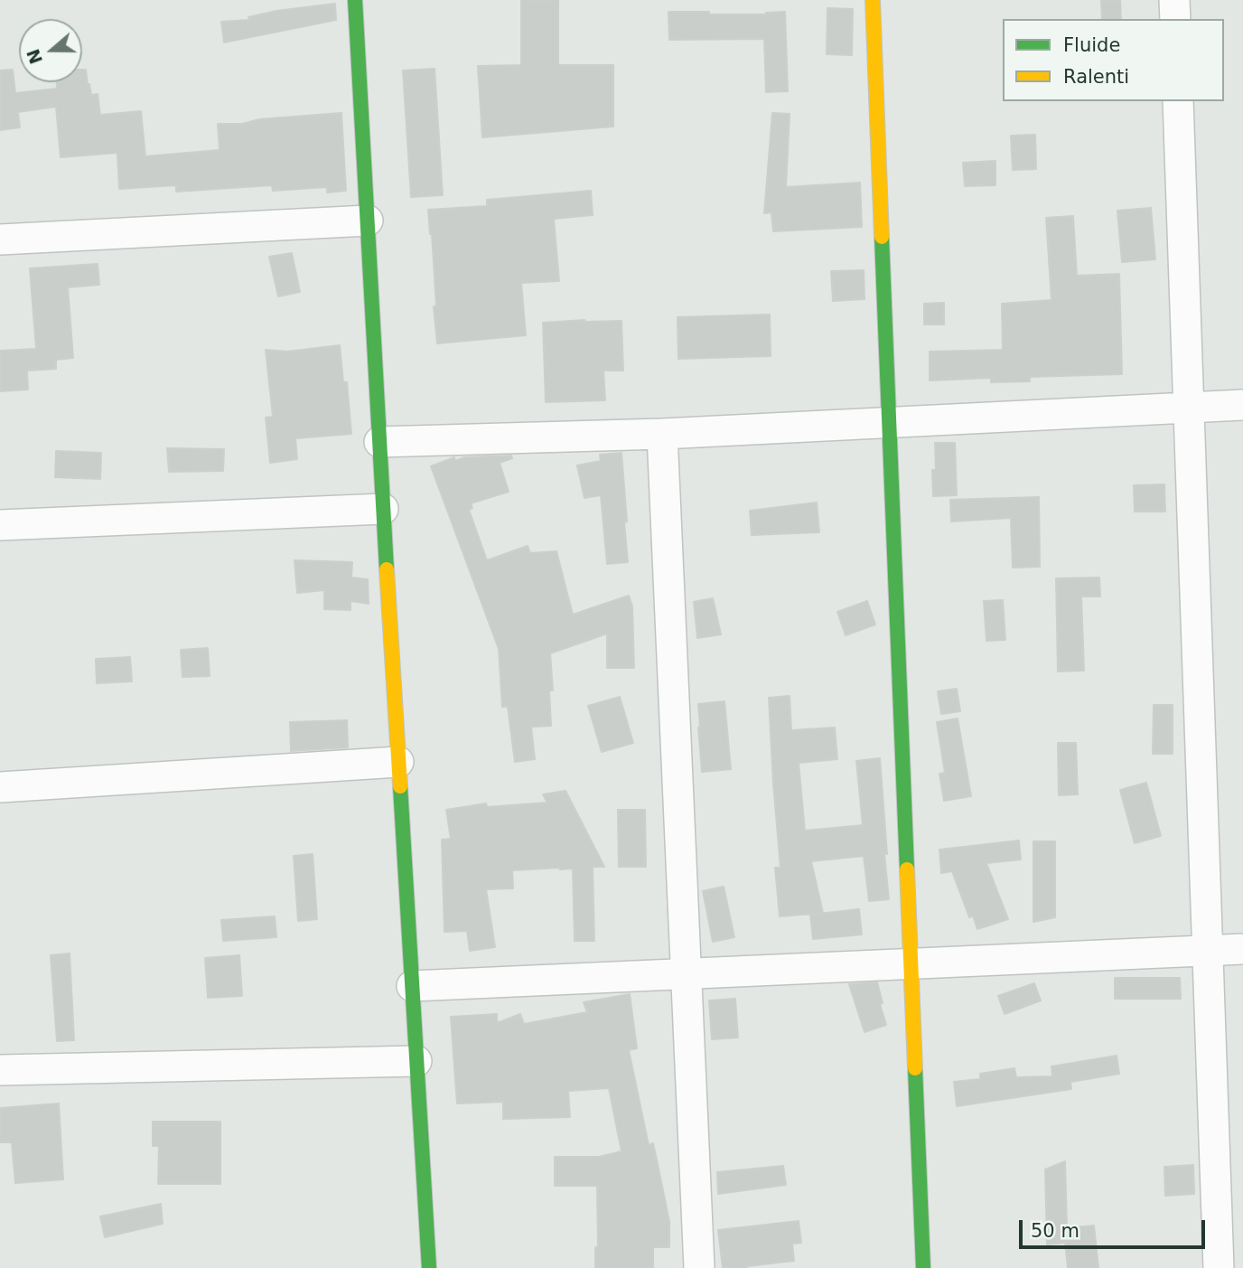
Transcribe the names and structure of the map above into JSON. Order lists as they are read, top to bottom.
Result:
{
  "legend": ["Fluide", "Ralenti"],
  "scale_bar": "50 m",
  "north": "left"
}
